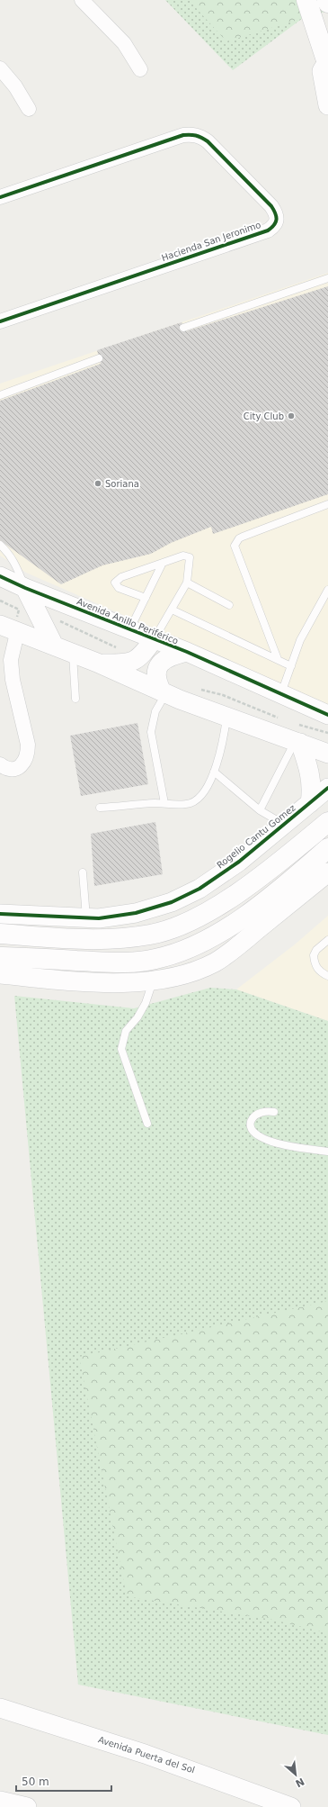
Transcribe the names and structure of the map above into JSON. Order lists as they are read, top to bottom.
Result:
{
  "streets": {
    "street": [
      "Hacienda San Jeronimo",
      "Avenida Anillo Periférico",
      "Rogelio Cantu Gomez",
      "Avenida Puerta del Sol"
    ]
  },
  "places": ["City Club", "Soriana"],
  "scale_bar": "50 m",
  "north": "bottom right"
}
